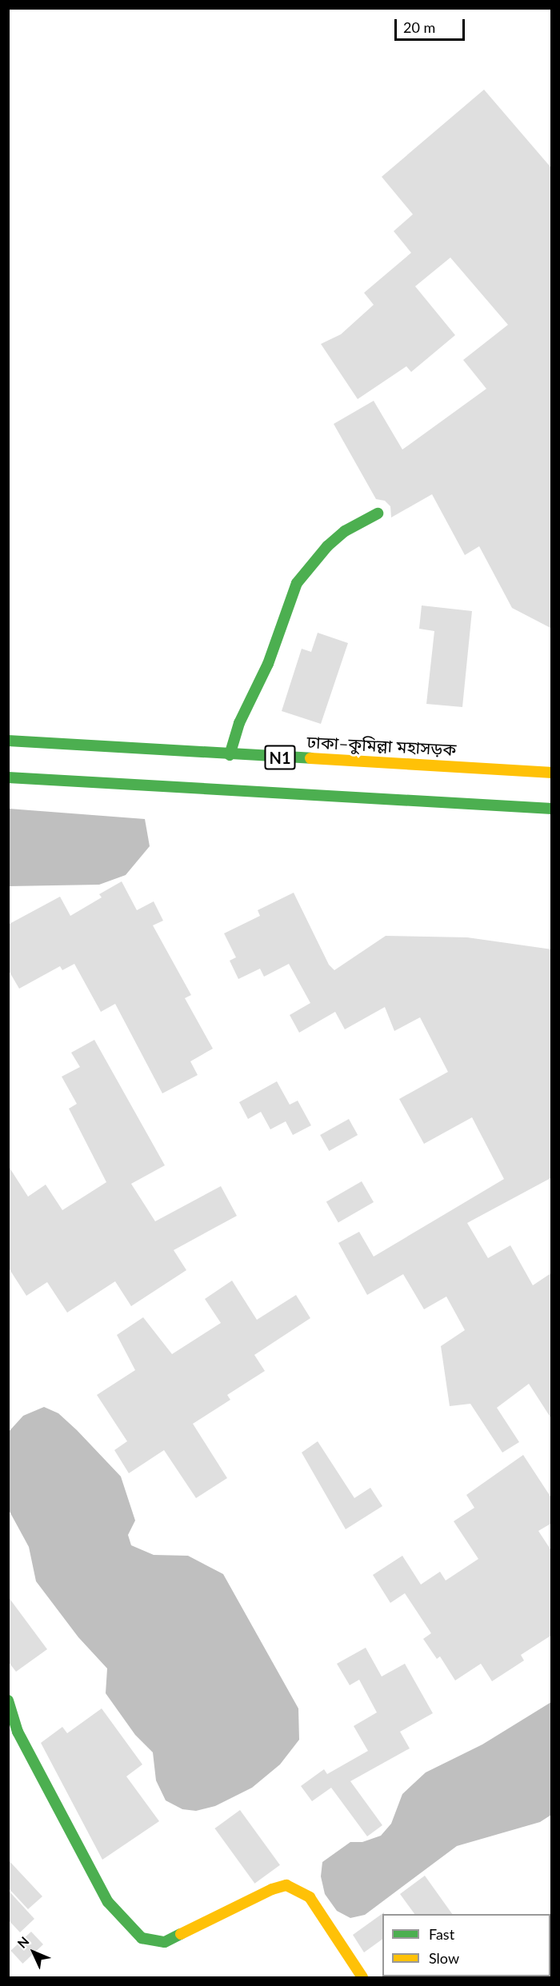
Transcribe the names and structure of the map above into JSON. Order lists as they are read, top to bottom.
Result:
{
  "streets": {
    "main road": ["ঢাকা–কুমিল্লা মহাসড়ক", "N1"]
  },
  "legend": ["Fast", "Slow"],
  "scale_bar": "20 m",
  "north": "top left"
}
